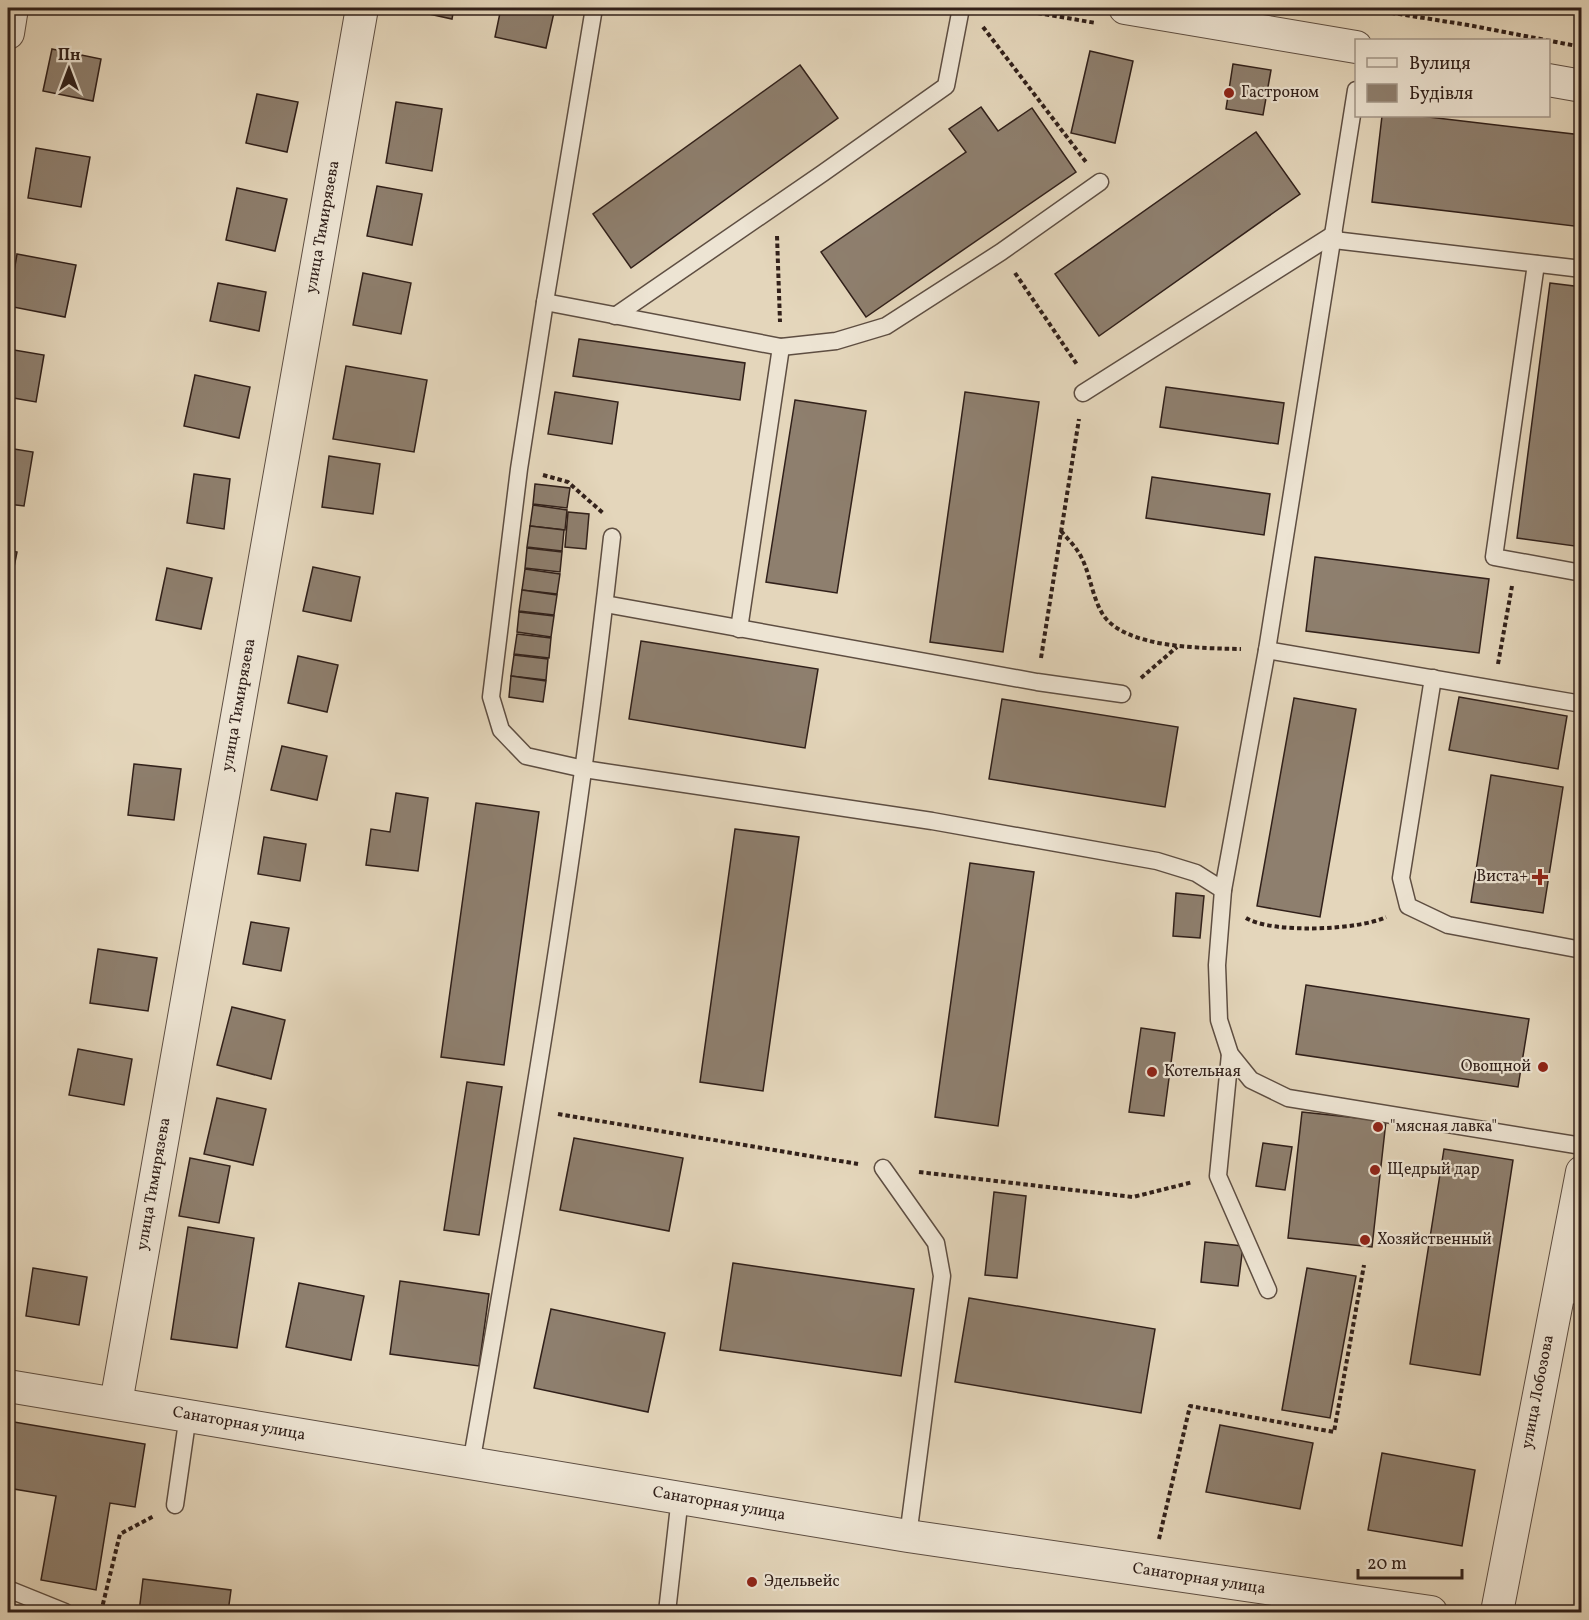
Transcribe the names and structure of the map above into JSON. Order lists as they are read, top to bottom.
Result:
{
  "streets": {
    "street": ["улица Тимирязева", "улица Лобозова", "Санаторная улица"]
  },
  "crossings": [
    ["улица Тимирязева", "Санаторная улица"]
  ],
  "places": {
    "other": [
      "Гастроном",
      "Овощной",
      "Котельная",
      "\"мясная лавка\"",
      "Щедрый дар",
      "Хозяйственный",
      "Эдельвейс"
    ],
    "health": ["Виста+"]
  },
  "legend": ["Вулиця", "Будівля"],
  "scale_bar": "20 m",
  "north": "top"
}
